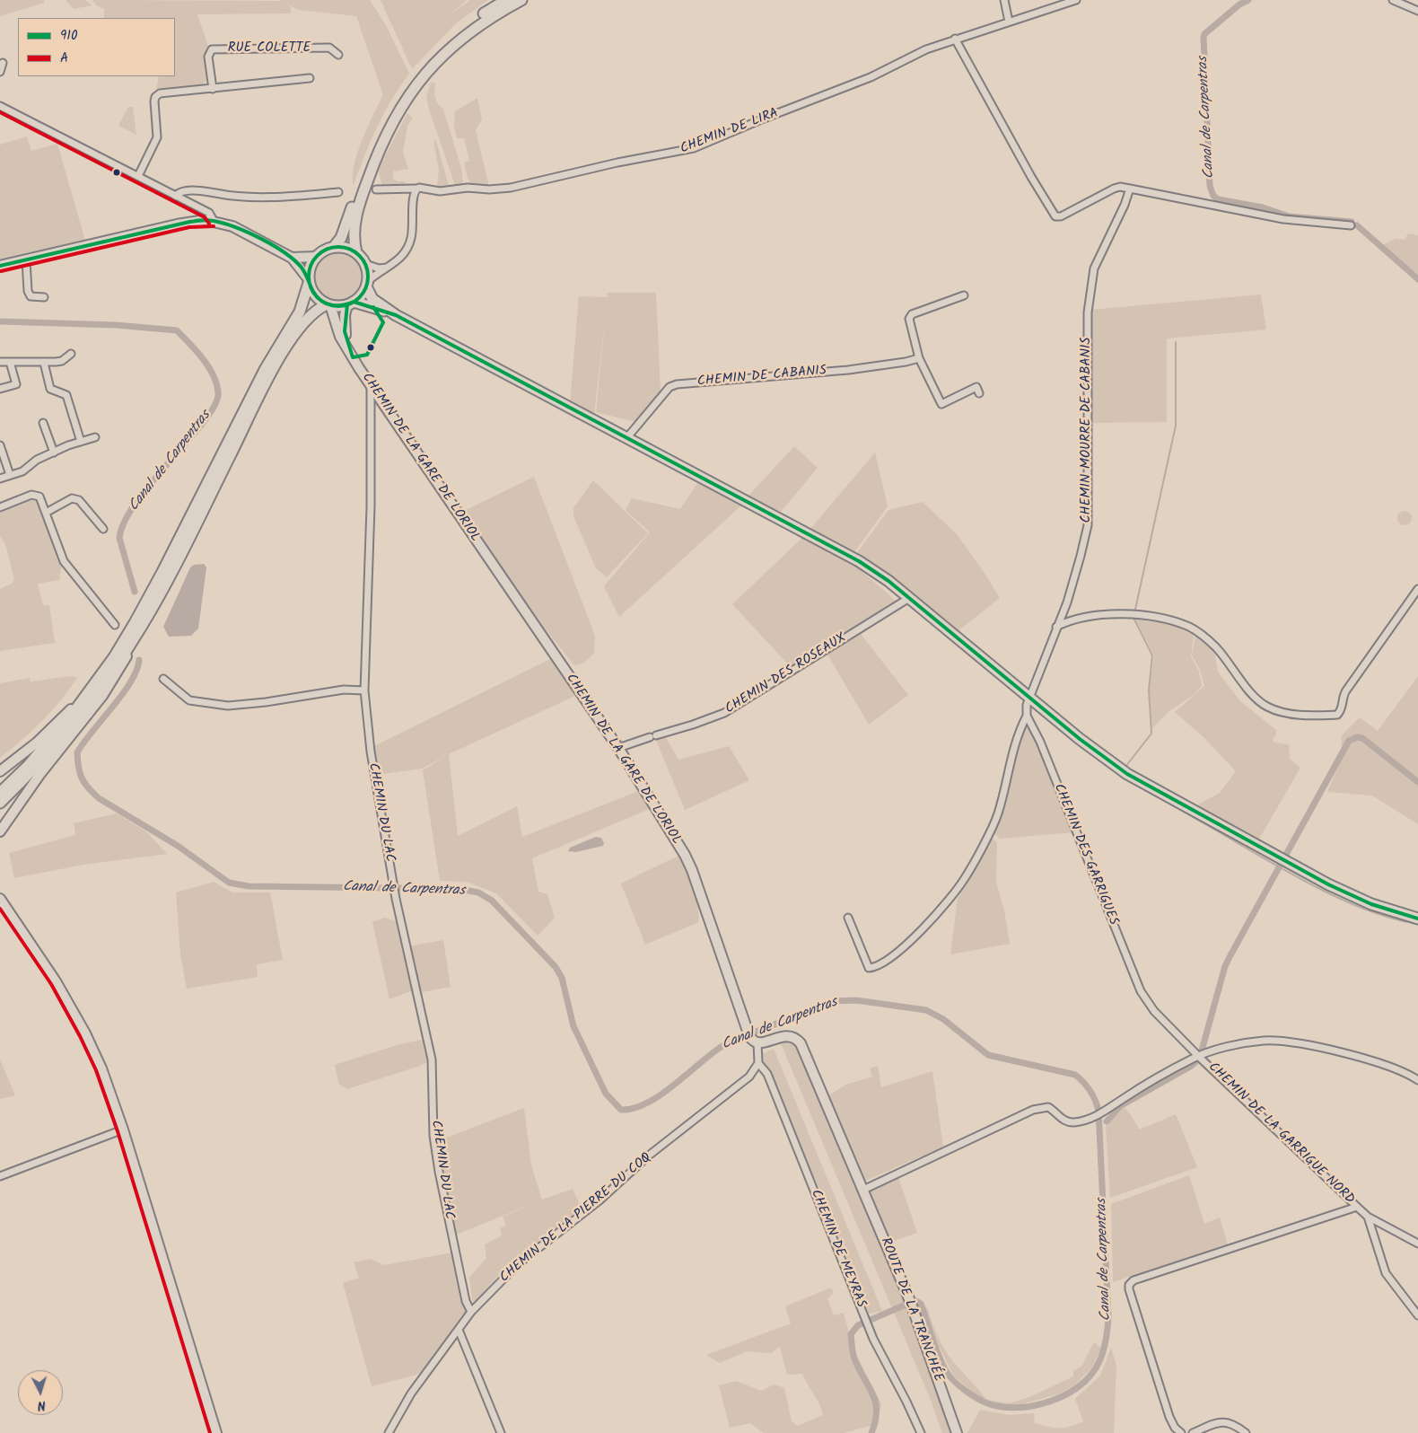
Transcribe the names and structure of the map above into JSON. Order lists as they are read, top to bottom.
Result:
{
  "streets": {
    "street": [
      "RUE COLETTE",
      "CHEMIN DE LIRA",
      "CHEMIN DE CABANIS",
      "CHEMIN MOURRE DE CABANIS",
      "CHEMIN DE LA GARE DE LORIOL",
      "CHEMIN DES ROSEAUX",
      "CHEMIN DU LAC",
      "CHEMIN DES GARRIGUES",
      "CHEMIN DE LA GARRIGUE NORD",
      "CHEMIN DE LA PIERRE DU COQ",
      "CHEMIN DE MEYRAS",
      "ROUTE DE LA TRANCHÉE"
    ]
  },
  "crossings": [
    ["CHEMIN DE LA GARE DE LORIOL", "CHEMIN DES ROSEAUX"],
    ["CHEMIN DE LA GARE DE LORIOL", "CHEMIN DU LAC"],
    ["CHEMIN DU LAC", "CHEMIN DE LA PIERRE DU COQ"],
    ["CHEMIN DES GARRIGUES", "CHEMIN DE LA GARRIGUE NORD"],
    ["CHEMIN DE LA PIERRE DU COQ", "CHEMIN DE MEYRAS"]
  ],
  "water": ["Canal de Carpentras"],
  "lines": ["transit line A", "transit line 910"],
  "legend": ["910", "A"],
  "north": "bottom"
}
